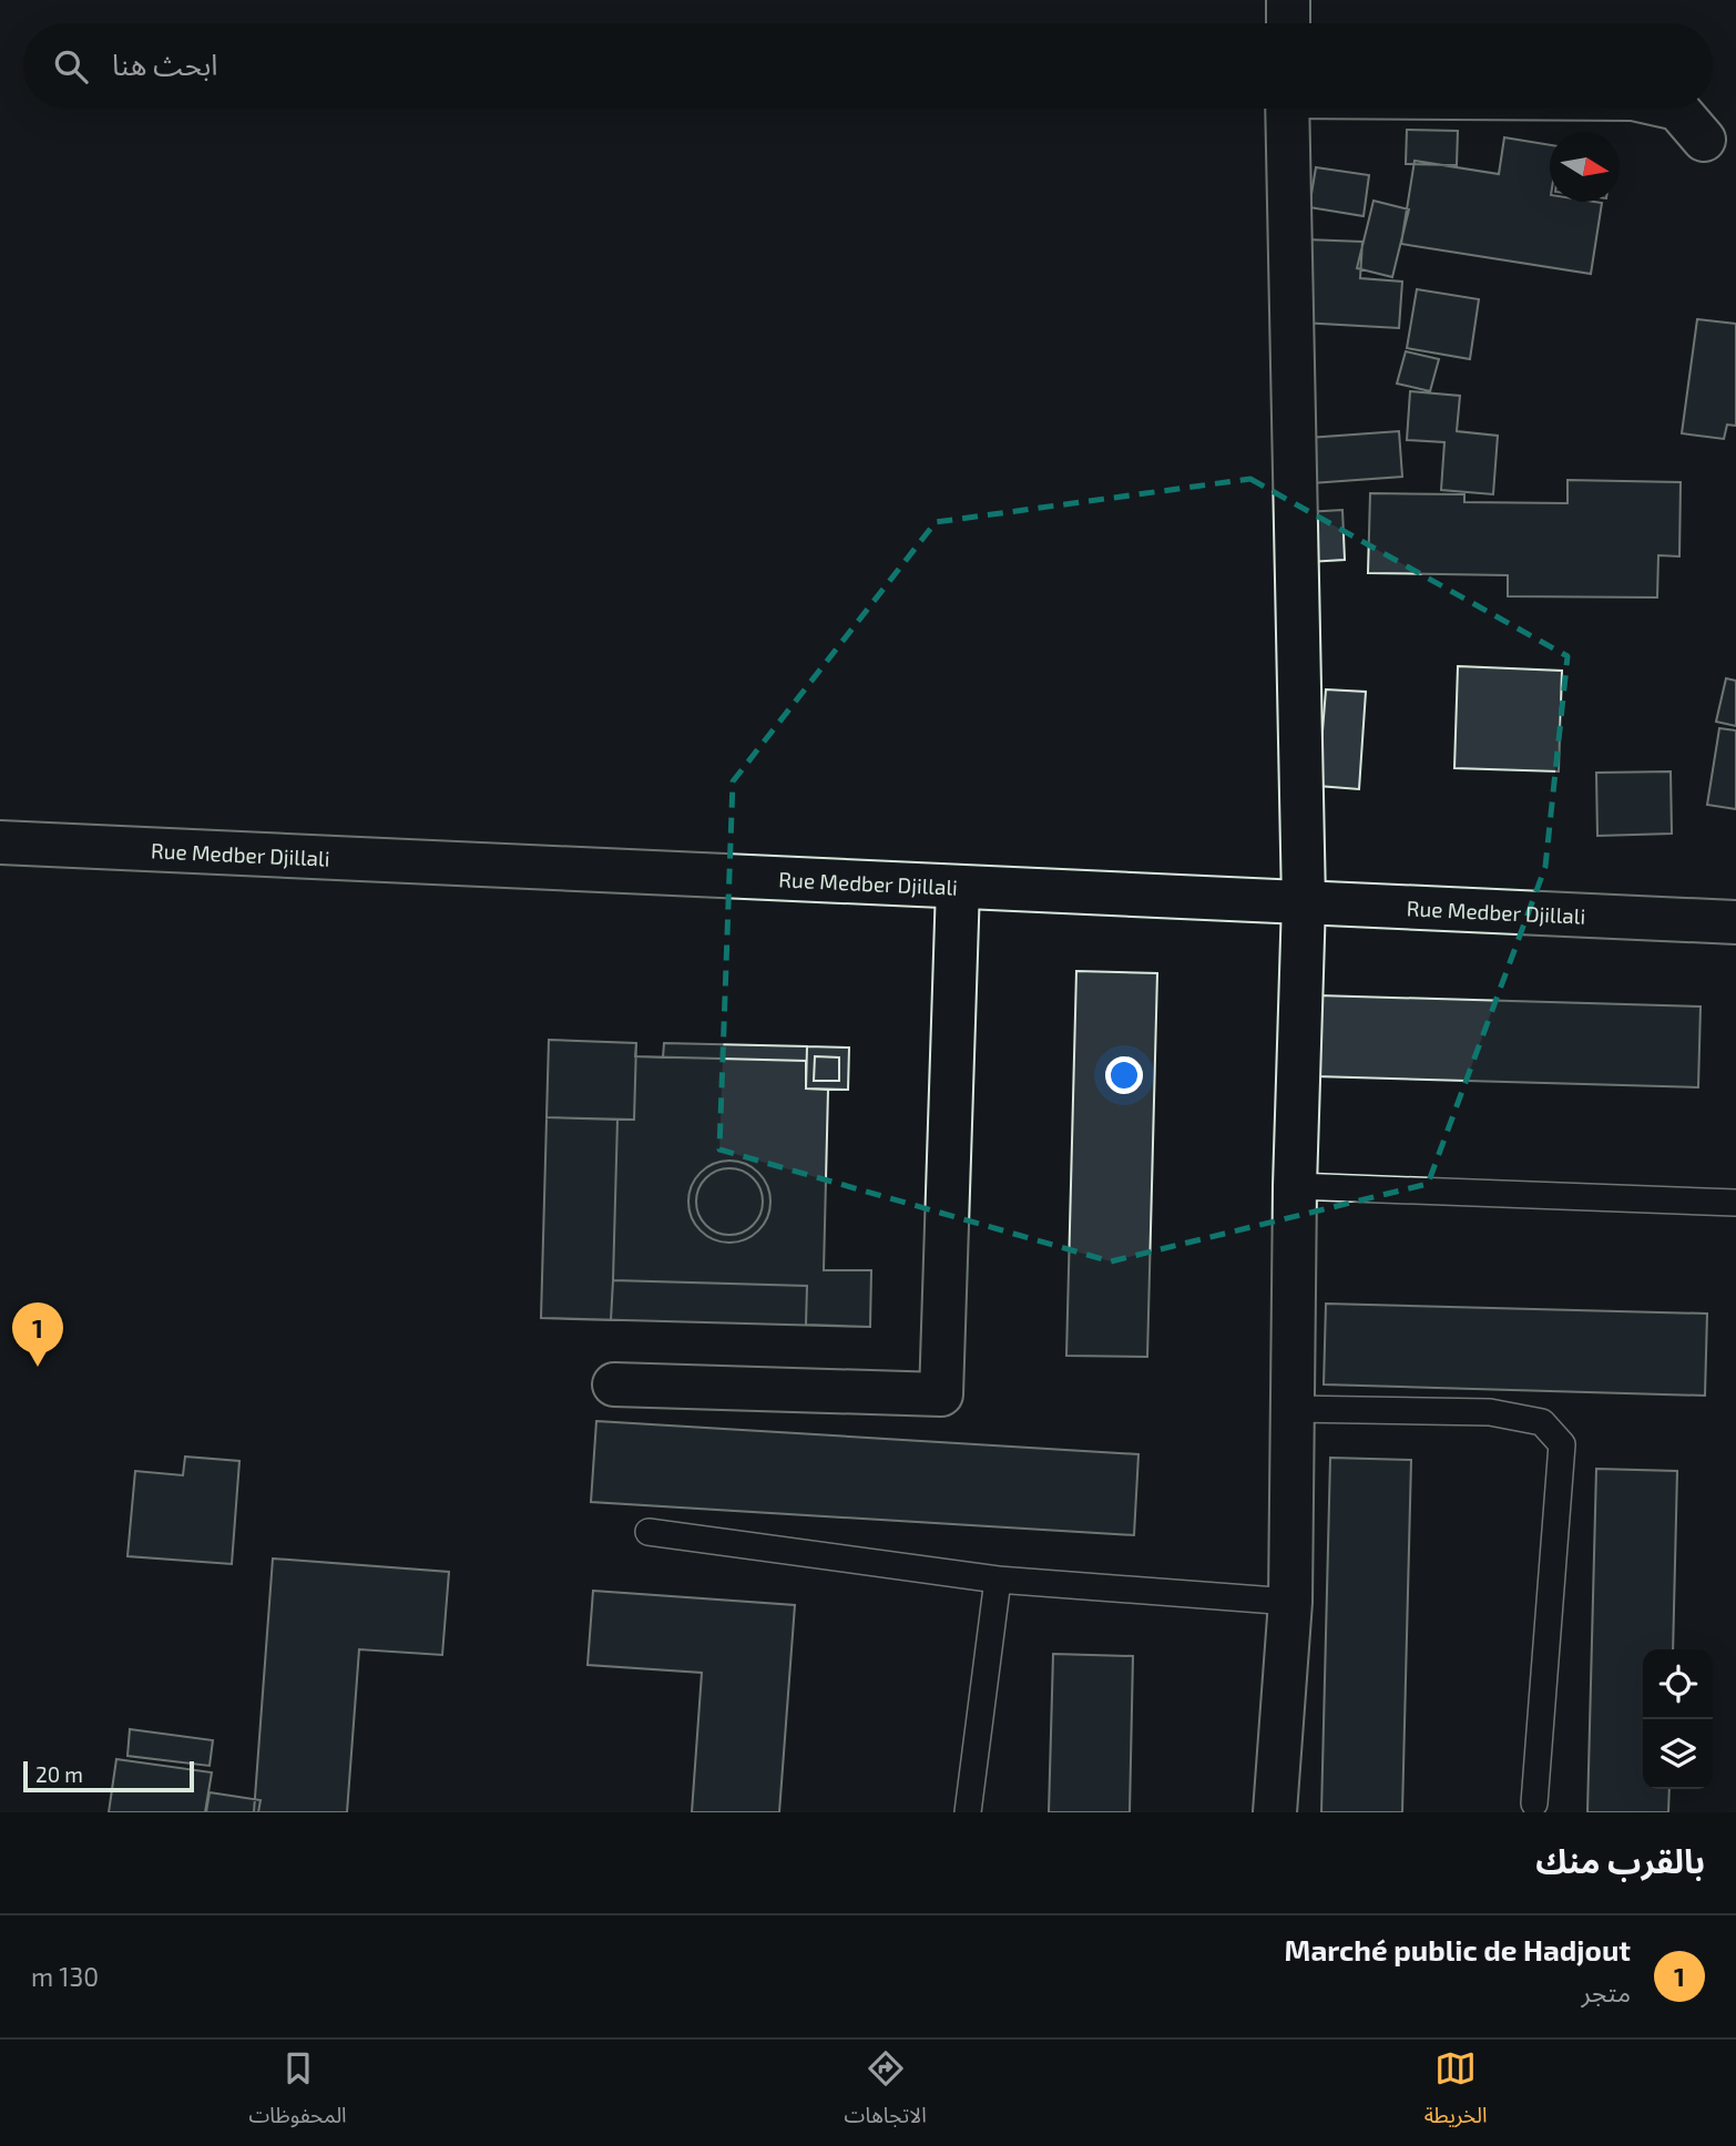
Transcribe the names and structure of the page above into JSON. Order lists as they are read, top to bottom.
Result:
{
  "streets": {
    "street": ["Rue Medber Djillali"]
  },
  "scale_bar": "20 m",
  "north": "right",
  "page": {
    "search": "ابحث هنا",
    "pins": "1",
    "scale": "20 m",
    "heading": "بالقرب منك",
    "list": [
      {
        "mark": "1",
        "name": "Marché public de Hadjout",
        "note": "متجر",
        "value": "130 m"
      }
    ],
    "nav": ["الخريطة", "الاتجاهات", "المحفوظات"]
  }
}
